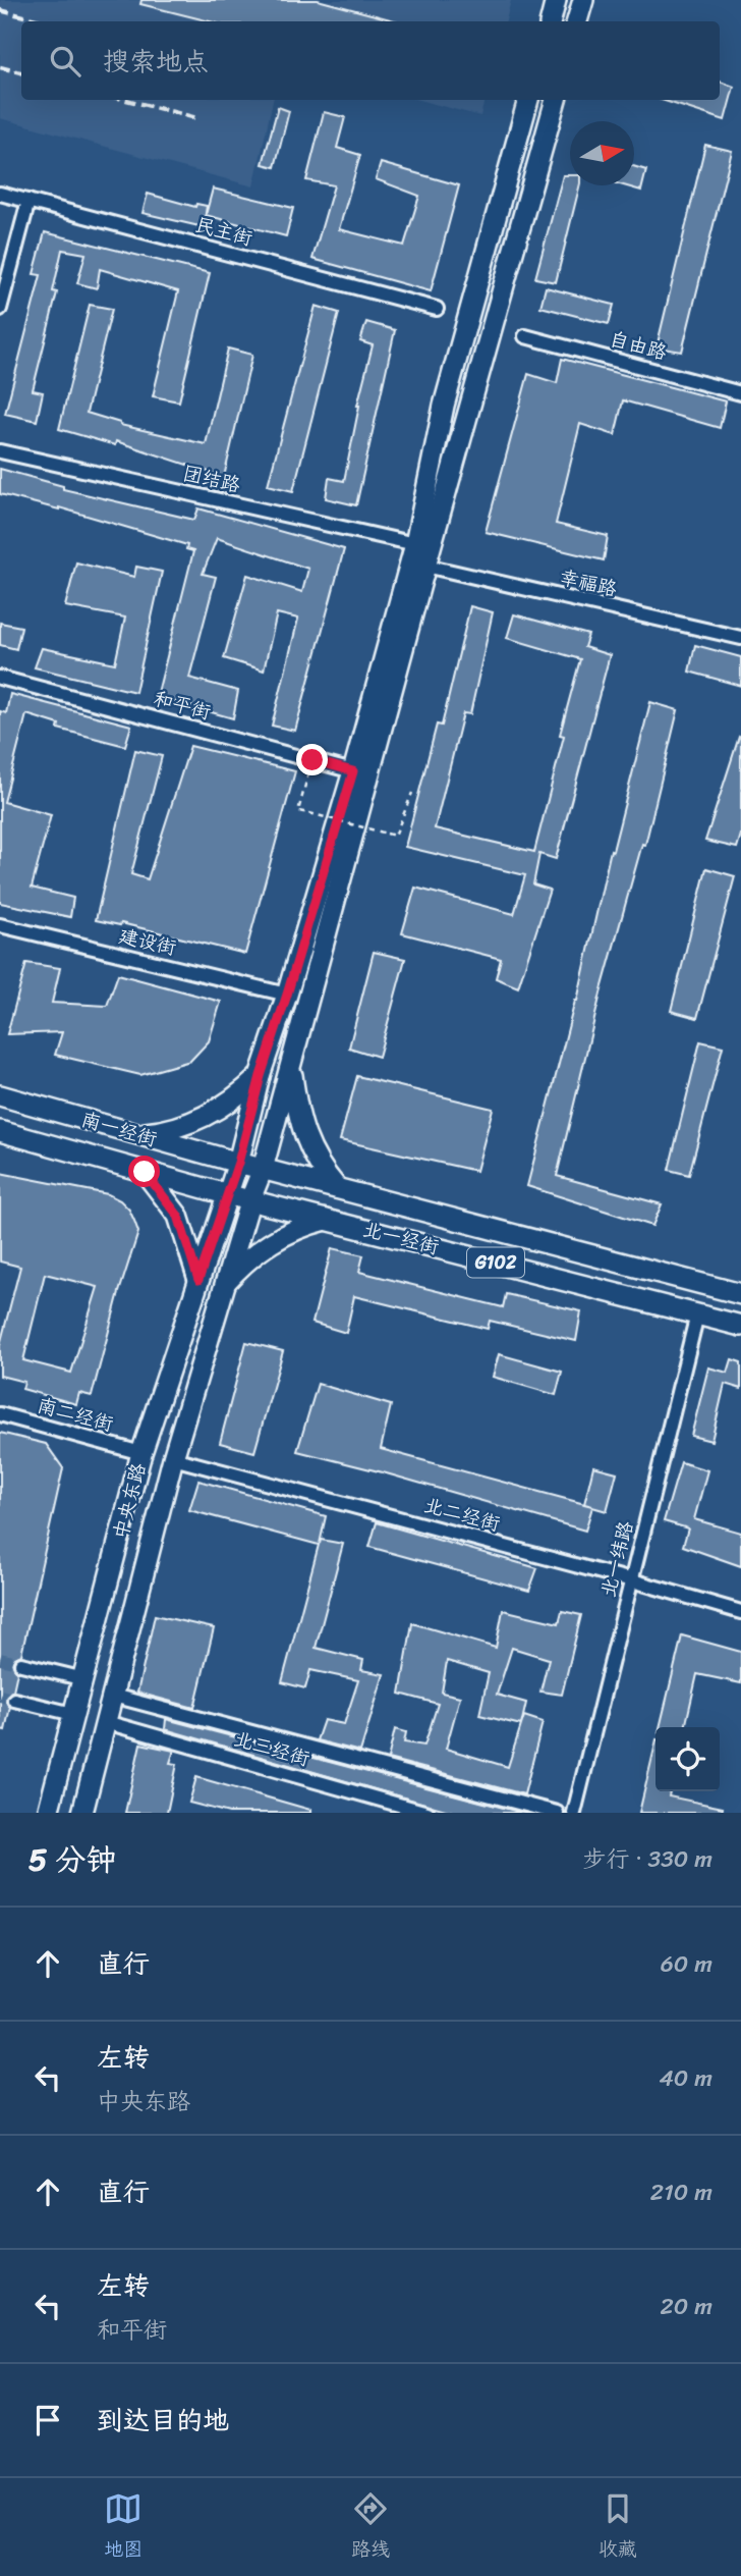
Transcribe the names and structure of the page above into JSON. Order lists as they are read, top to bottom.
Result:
{
  "streets": {
    "main road": [
      "南一经街",
      "北一经街",
      "G102",
      "中央东路"
    ],
    "street": [
      "民主街",
      "自由路",
      "团结路",
      "幸福路",
      "和平街",
      "建设街",
      "南二经街",
      "北二经街",
      "北一纬路",
      "北三经街"
    ]
  },
  "crossings": [
    ["团结路", "中央东路"],
    ["幸福路", "中央东路"],
    ["和平街", "中央东路"],
    ["建设街", "中央东路"],
    ["南一经街", "北一经街"],
    ["南一经街", "中央东路"],
    ["北一经街", "中央东路"],
    ["北一经街", "北一纬路"],
    ["南二经街", "中央东路"],
    ["中央东路", "北二经街"],
    ["中央东路", "北三经街"],
    ["北二经街", "北一纬路"]
  ],
  "north": "right",
  "page": {
    "search": "搜索地点",
    "heading": ["5 分钟", "步行 · 330 m"],
    "list": [
      ["直行", "60 m"],
      ["左转", "中央东路", "40 m"],
      ["直行", "210 m"],
      ["左转", "和平街", "20 m"],
      "到达目的地"
    ],
    "nav": ["地图", "路线", "收藏"]
  }
}
